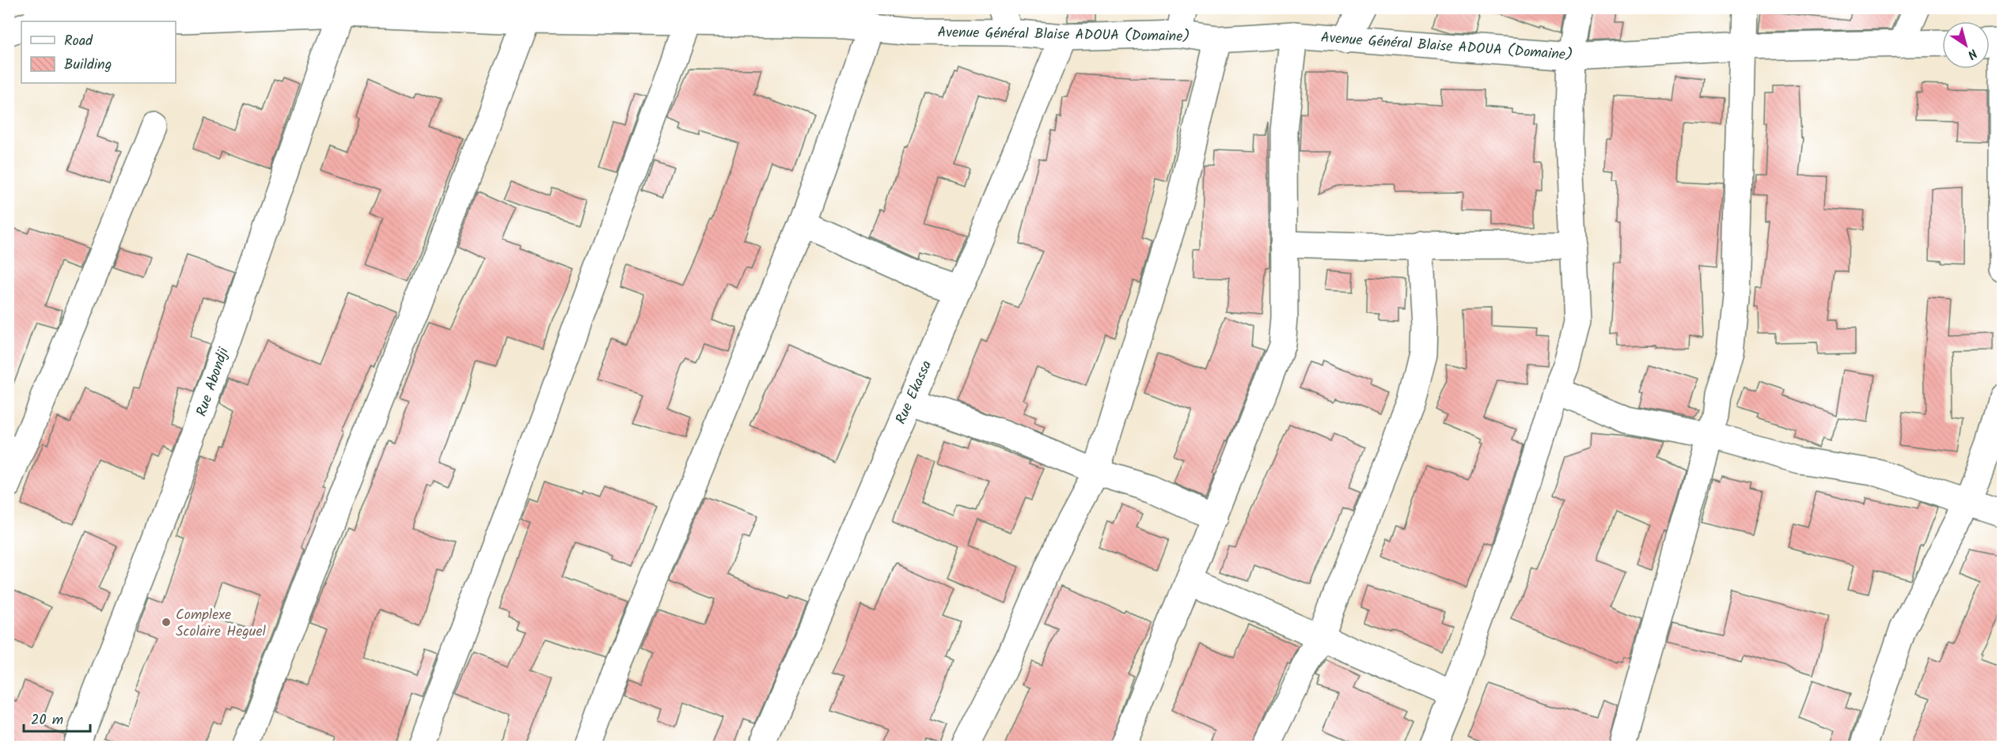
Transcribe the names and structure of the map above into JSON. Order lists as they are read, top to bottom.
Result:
{
  "streets": {
    "street": ["Avenue Général Blaise ADOUA (Domaine)", "Rue Abondji", "Rue Ekassa"]
  },
  "crossings": [
    ["Avenue Général Blaise ADOUA (Domaine)", "Rue Abondji"],
    ["Avenue Général Blaise ADOUA (Domaine)", "Rue Ekassa"]
  ],
  "places": ["Complexe Scolaire Heguel"],
  "legend": ["Road", "Building"],
  "scale_bar": "20 m",
  "north": "bottom right"
}
